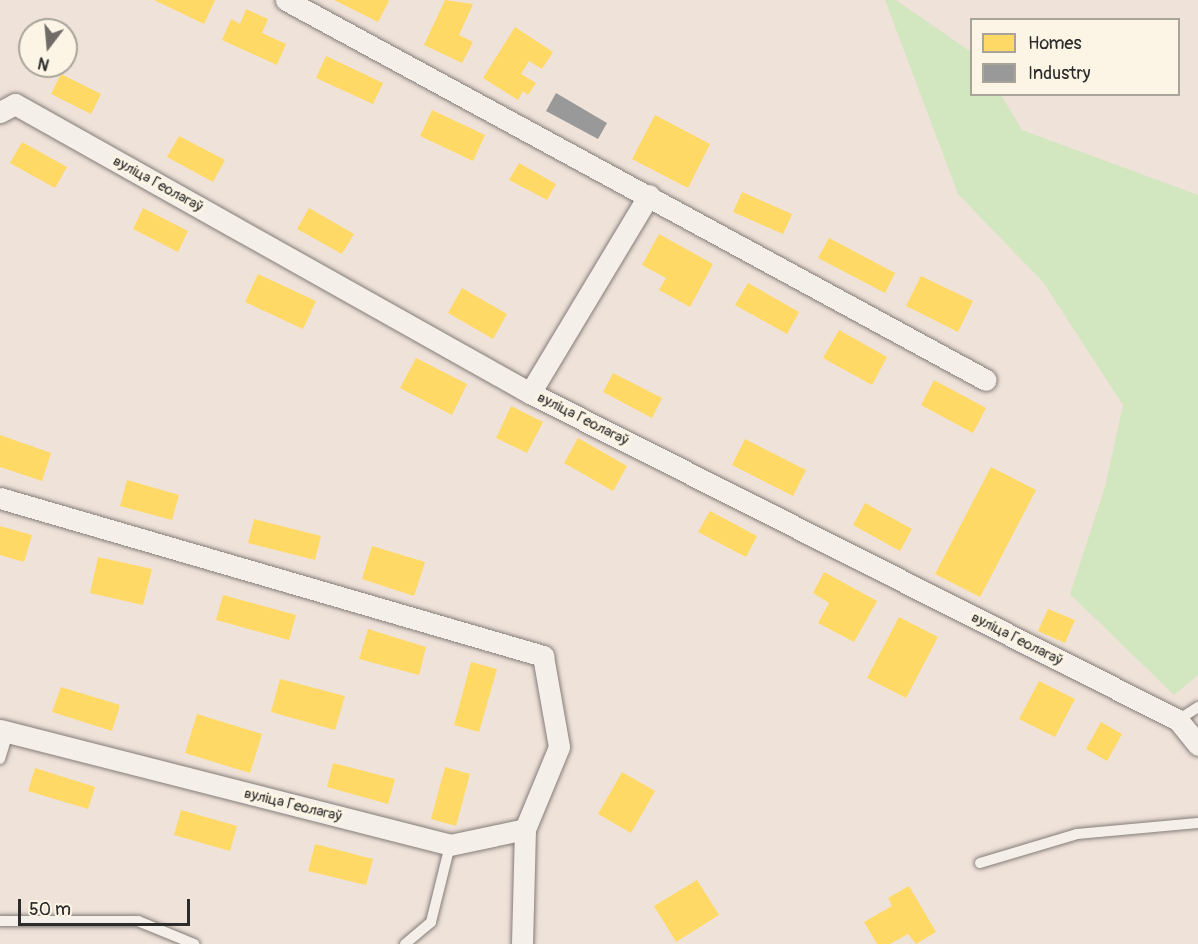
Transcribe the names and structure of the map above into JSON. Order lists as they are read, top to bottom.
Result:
{
  "streets": {
    "street": ["вуліца Геолагаў"]
  },
  "legend": ["Homes", "Industry"],
  "scale_bar": "50 m",
  "north": "bottom"
}
